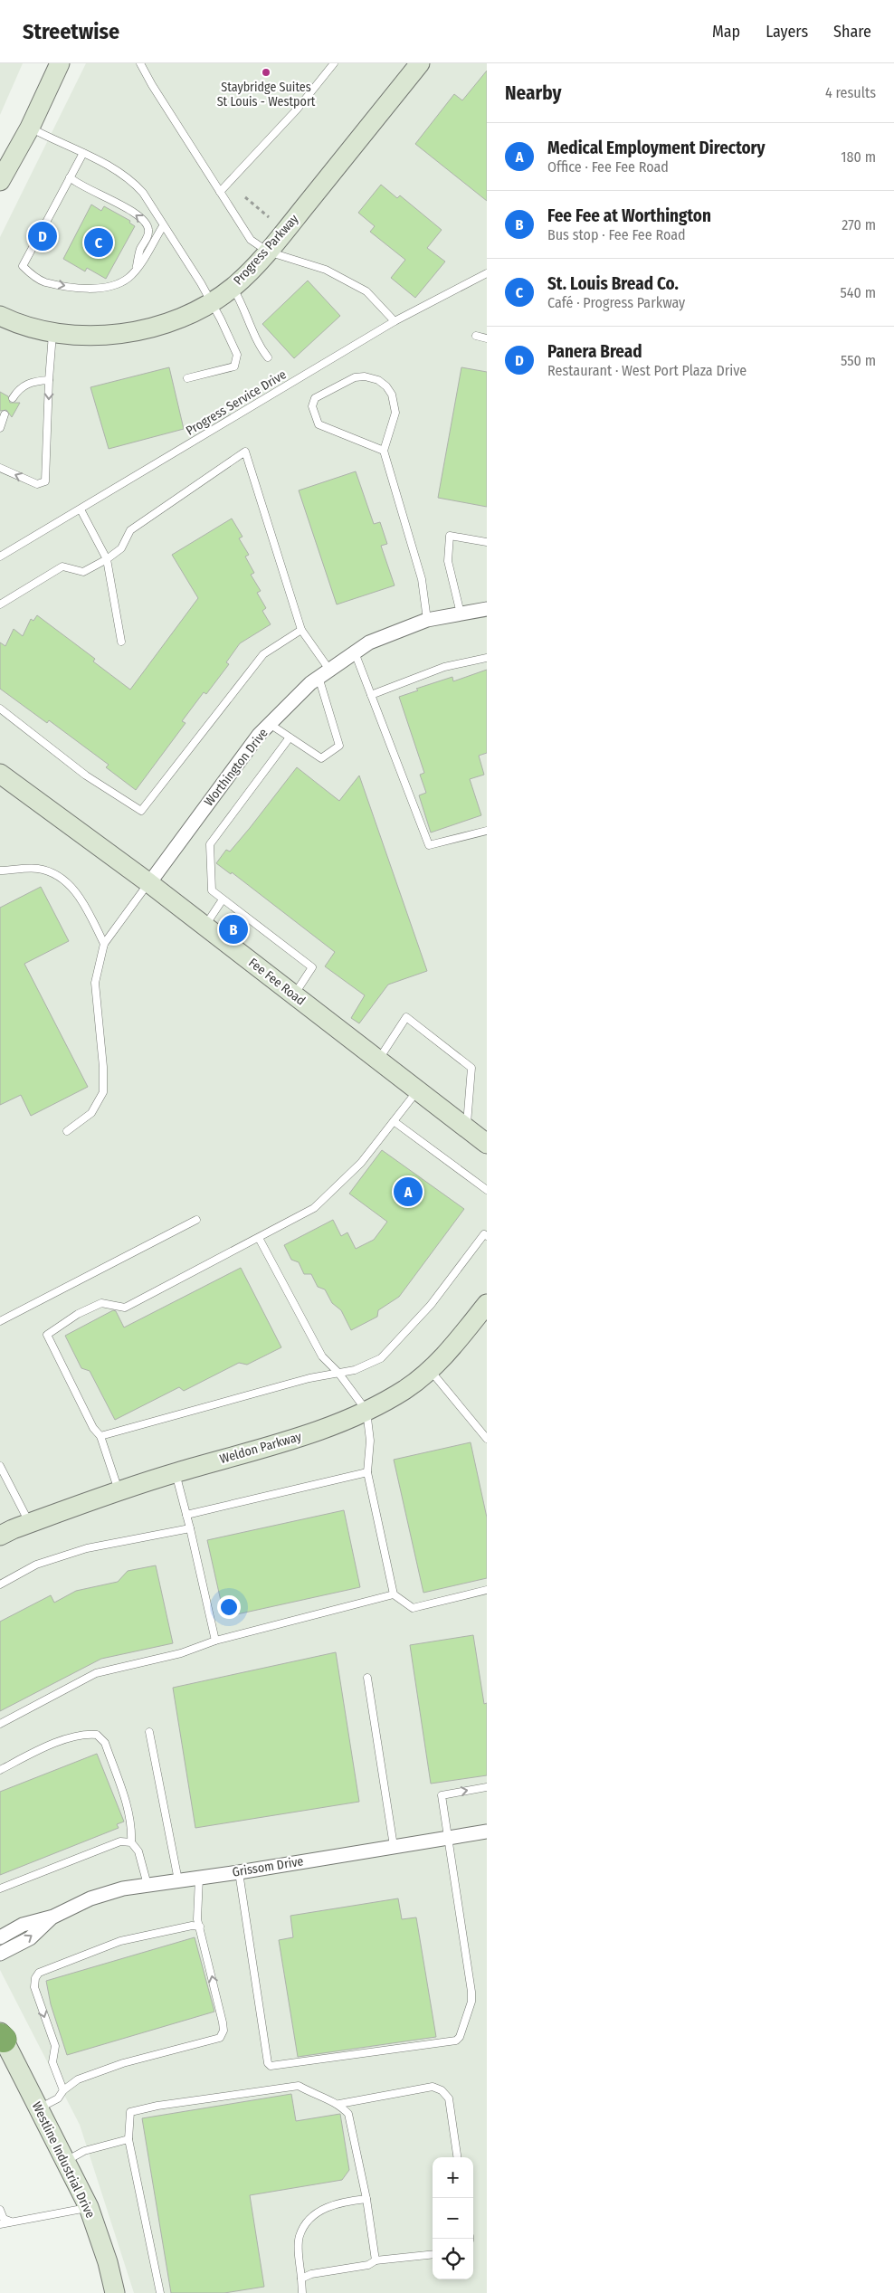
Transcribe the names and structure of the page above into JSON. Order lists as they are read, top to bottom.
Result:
{
  "streets": {
    "street": [
      "Progress Parkway",
      "Worthington Drive",
      "Fee Fee Road",
      "Weldon Parkway",
      "Grissom Drive",
      "Westline Industrial Drive"
    ],
    "lane": ["Progress Service Drive"]
  },
  "crossings": [
    ["Worthington Drive", "Fee Fee Road"]
  ],
  "places": ["Staybridge Suites St Louis - Westport"],
  "page": {
    "header": "Streetwise",
    "nav": ["Map", "Layers", "Share"],
    "heading": ["Nearby", "4 results"],
    "list": [
      {
        "mark": "A",
        "name": "Medical Employment Directory",
        "note": "Office · Fee Fee Road",
        "value": "180 m"
      },
      {
        "mark": "B",
        "name": "Fee Fee at Worthington",
        "note": "Bus stop · Fee Fee Road",
        "value": "270 m"
      },
      {
        "mark": "C",
        "name": "St. Louis Bread Co.",
        "note": "Café · Progress Parkway",
        "value": "540 m"
      },
      {
        "mark": "D",
        "name": "Panera Bread",
        "note": "Restaurant · West Port Plaza Drive",
        "value": "550 m"
      }
    ],
    "pins": [
      "D",
      "C",
      "B",
      "A"
    ],
    "map_buttons": ["+", "−"]
  }
}
